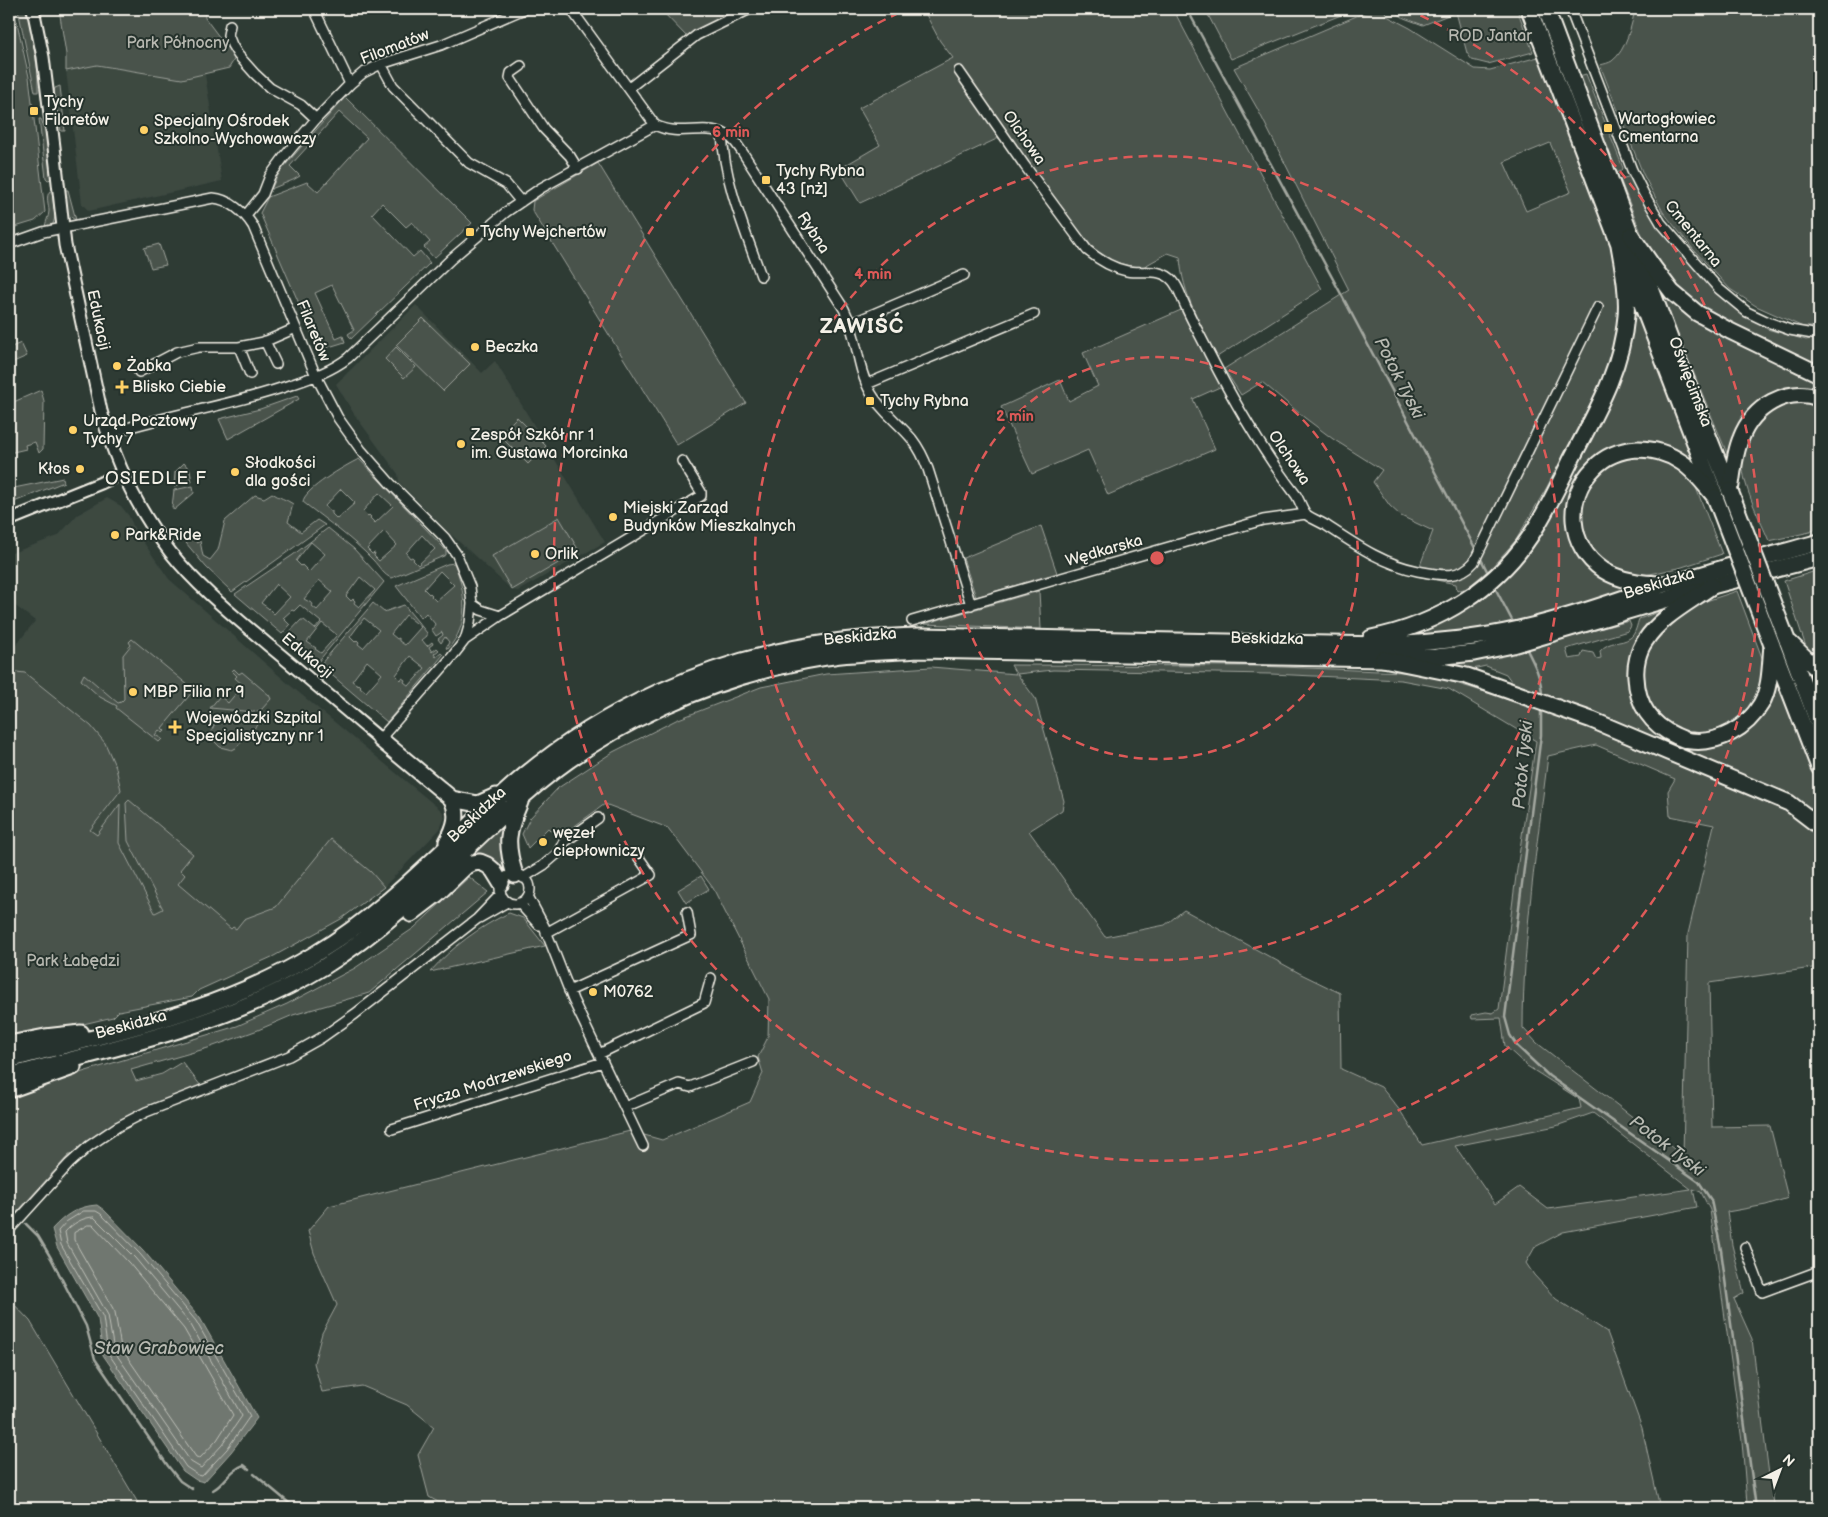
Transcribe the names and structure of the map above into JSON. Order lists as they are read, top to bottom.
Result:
{
  "streets": {
    "main road": ["Oświęcimska", "Beskidzka"],
    "street": [
      "Filomatów",
      "Olchowa",
      "Rybna",
      "Cmentarna",
      "Edukacji",
      "Filaretów",
      "Wędkarska",
      "Frycza Modrzewskiego"
    ]
  },
  "crossings": [
    ["Filomatów", "Filaretów"],
    ["Olchowa", "Wędkarska"],
    ["Rybna", "Wędkarska"],
    ["Edukacji", "Filaretów"]
  ],
  "districts": ["ZAWIŚĆ", "OSIEDLE F"],
  "water": ["Potok Tyski", "Staw Grabowiec"],
  "parks": ["ROD Jantar", "Park Północny", "Park Łabędzi"],
  "places": {
    "transit": [
      "Tychy Filaretów",
      "Wartogłowiec Cmentarna",
      "Tychy Rybna 43 [nż]",
      "Tychy Wejchertów",
      "Tychy Rybna"
    ],
    "other": [
      "Specjalny Ośrodek Szkolno-Wychowawczy",
      "Beczka",
      "Żabka",
      "Urząd Pocztowy Tychy 7",
      "Zespół Szkół nr 1 im. Gustawa Morcinka",
      "Kłos",
      "Słodkości dla gości",
      "Miejski Zarząd Budynków Mieszkalnych",
      "Park&Ride",
      "Orlik",
      "MBP Filia nr 9",
      "węzeł ciepłowniczy",
      "M0762"
    ],
    "health": ["Blisko Ciebie", "Wojewódzki Szpital Specjalistyczny nr 1"]
  },
  "north": "top right",
  "rings": ["6 min", "4 min", "2 min"]
}
